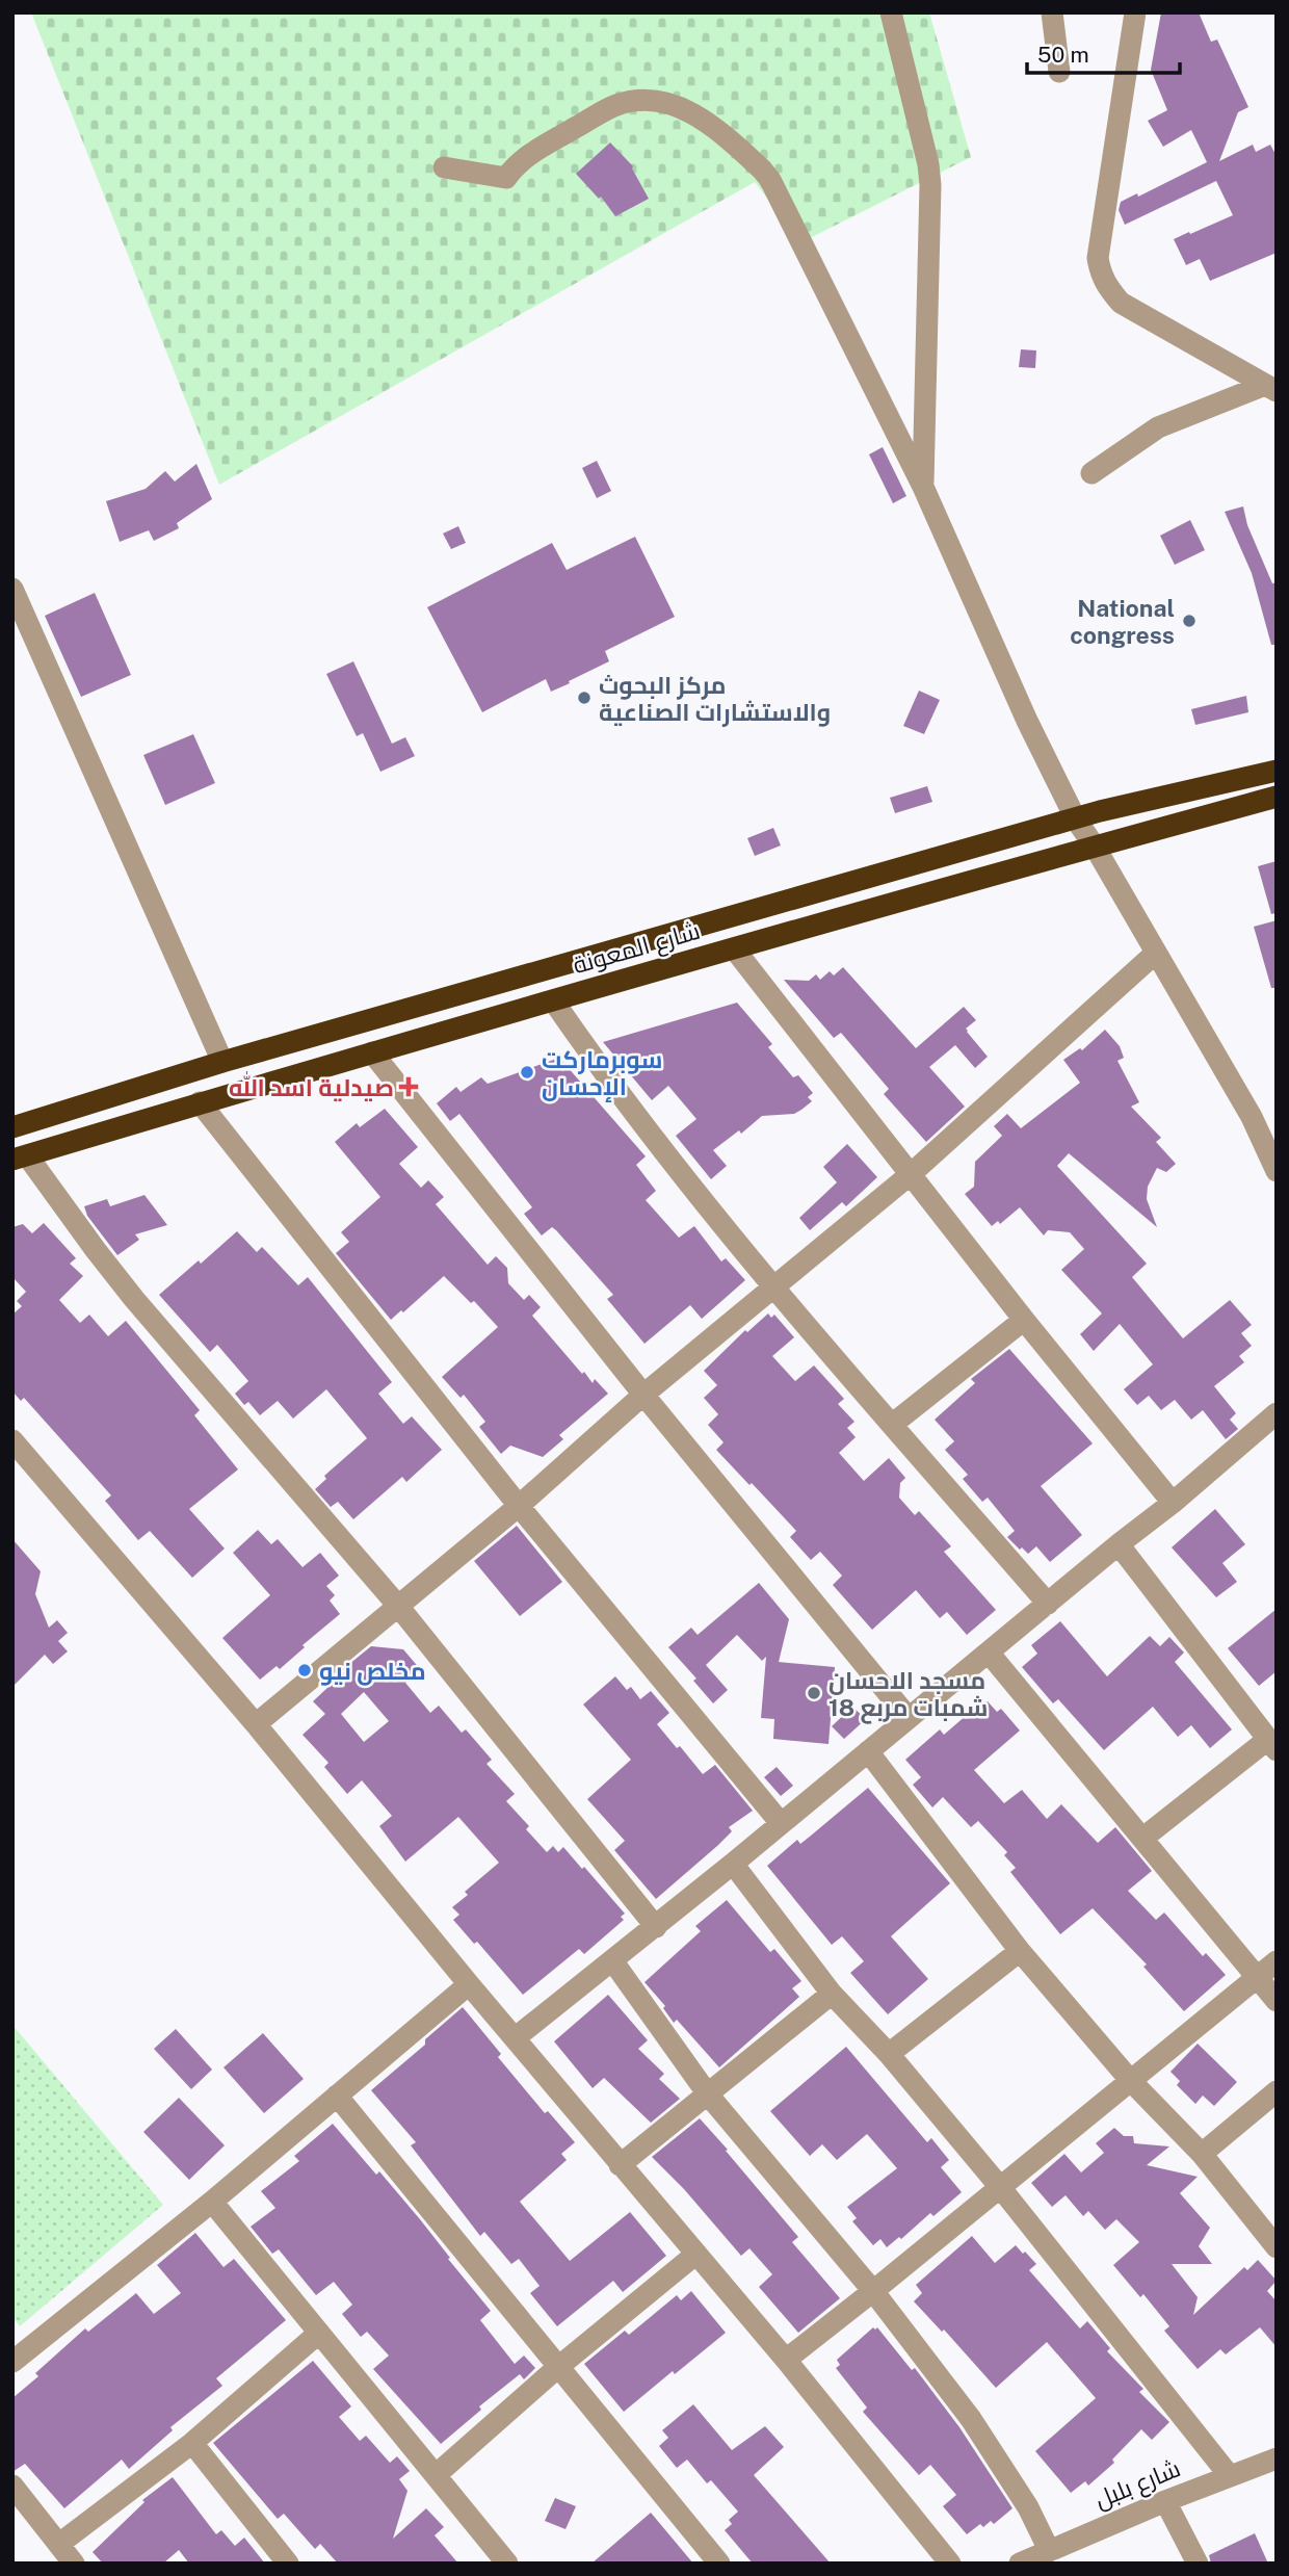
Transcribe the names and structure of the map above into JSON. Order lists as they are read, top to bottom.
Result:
{
  "streets": {
    "highway": ["شارع المعونة"],
    "street": ["شارع بلبل"]
  },
  "places": {
    "other": [
      "National congress",
      "مركز البحوث والاستشارات الصناعية",
      "سوبرماركت الإحسان",
      "مخلص نيو",
      "مسجد الاحسان شمبات مربع 18"
    ],
    "health": ["صيدلية اسد الله"]
  },
  "scale_bar": "50 m"
}
